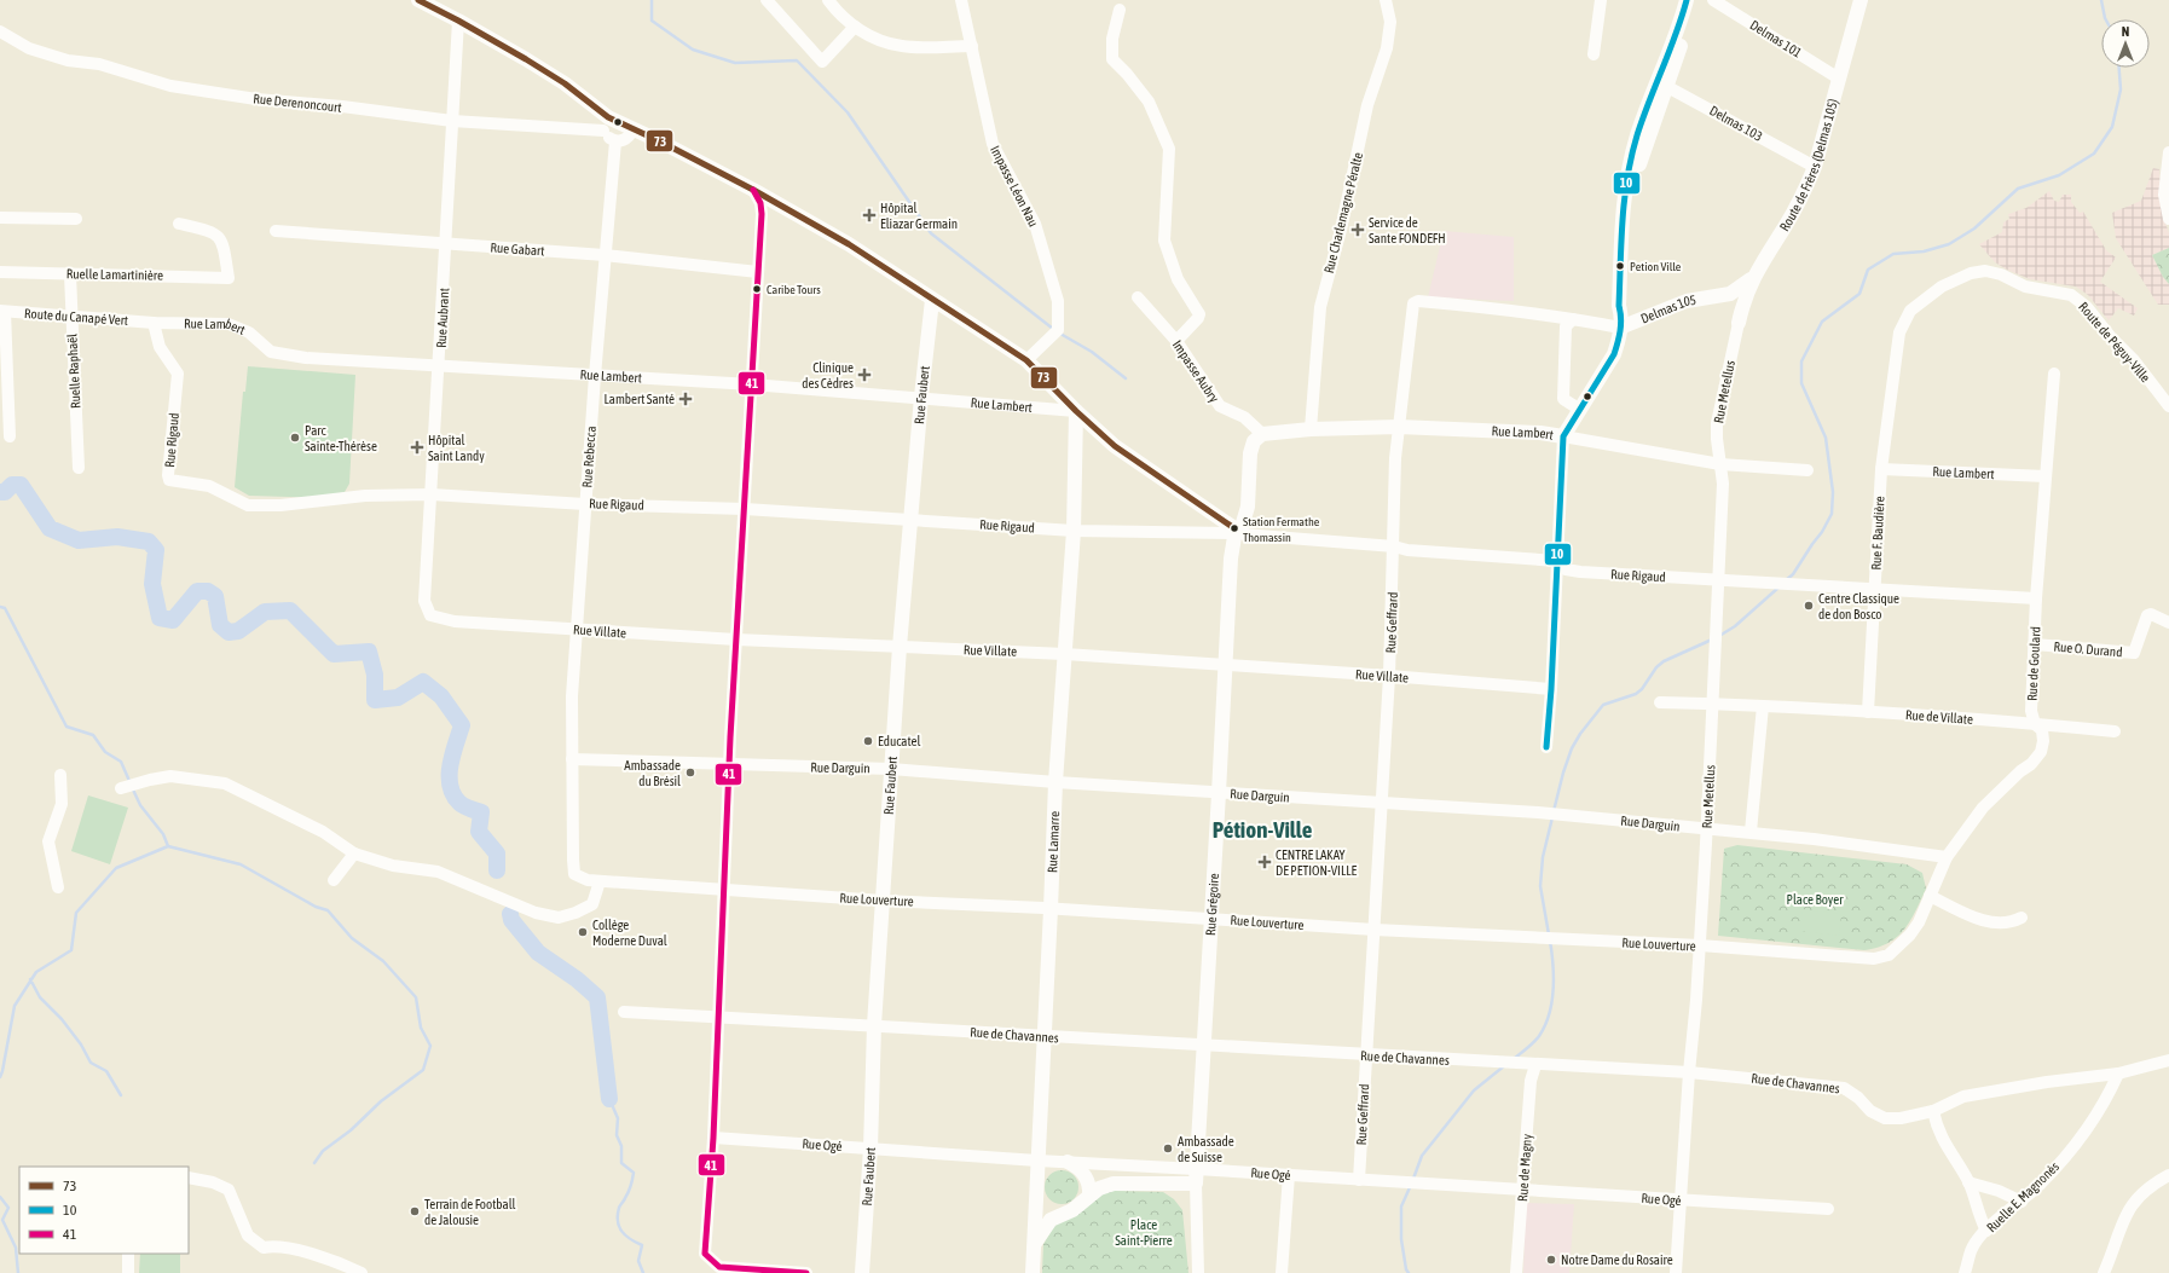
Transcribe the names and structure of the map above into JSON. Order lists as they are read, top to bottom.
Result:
{
  "streets": {
    "main road": [
      "Route de Frères (Delmas 105)",
      "Delmas 105",
      "Rue Lambert",
      "Rue Faubert",
      "Rue Lamarre",
      "Rue Grégoire"
    ],
    "street": [
      "Delmas 101",
      "Rue Derenoncourt",
      "Delmas 103",
      "Impasse Léon Nau",
      "Rue Charlemagne Péralte",
      "Rue Gabart",
      "Ruelle Lamartinière",
      "Route du Canapé Vert",
      "Rue Aubrant",
      "Route de Péguy-Ville",
      "Ruelle Raphaël",
      "Impasse Aubry",
      "Rue Metellus",
      "Rue Rigaud",
      "Rue Rebecca",
      "Rue F. Baudière",
      "Rue Geffrard",
      "Rue Villate",
      "Rue O. Durand",
      "Rue de Goulard",
      "Rue de Villate",
      "Rue Darguin",
      "Rue Louverture",
      "Rue de Chavannes",
      "Rue Ogé",
      "Rue de Magny",
      "Ruelle E. Magnonès"
    ]
  },
  "crossings": [
    ["Delmas 101", "Route de Frères (Delmas 105)"],
    ["Rue Derenoncourt", "Rue Aubrant"],
    ["Delmas 103", "Route de Frères (Delmas 105)"],
    ["Route de Frères (Delmas 105)", "Delmas 105"],
    ["Route de Frères (Delmas 105)", "Rue Metellus"],
    ["Rue Charlemagne Péralte", "Rue Lambert"],
    ["Rue Gabart", "Rue Aubrant"],
    ["Rue Gabart", "Rue Rebecca"],
    ["Ruelle Lamartinière", "Ruelle Raphaël"],
    ["Delmas 105", "Rue Geffrard"],
    ["Route du Canapé Vert", "Rue Lambert"],
    ["Route du Canapé Vert", "Ruelle Raphaël"],
    ["Route du Canapé Vert", "Rue Rigaud"],
    ["Rue Aubrant", "Rue Lambert"],
    ["Rue Aubrant", "Rue Rigaud"],
    ["Rue Aubrant", "Rue Villate"],
    ["Rue Lambert", "Impasse Aubry"],
    ["Rue Lambert", "Rue Metellus"],
    ["Rue Lambert", "Rue Faubert"],
    ["Rue Lambert", "Rue Rigaud"],
    ["Rue Lambert", "Rue Rebecca"],
    ["Rue Lambert", "Rue F. Baudière"],
    ["Rue Lambert", "Rue Geffrard"],
    ["Rue Lambert", "Rue de Goulard"],
    ["Rue Lambert", "Rue Lamarre"],
    ["Rue Lambert", "Rue Grégoire"],
    ["Route de Péguy-Ville", "Rue F. Baudière"],
    ["Impasse Aubry", "Rue Grégoire"],
    ["Rue Metellus", "Rue Rigaud"],
    ["Rue Metellus", "Rue Darguin"],
    ["Rue Metellus", "Rue Louverture"],
    ["Rue Metellus", "Rue de Chavannes"],
    ["Rue Metellus", "Rue Ogé"],
    ["Rue Faubert", "Rue Rigaud"],
    ["Rue Faubert", "Rue Villate"],
    ["Rue Faubert", "Rue Darguin"],
    ["Rue Faubert", "Rue Louverture"],
    ["Rue Faubert", "Rue de Chavannes"],
    ["Rue Faubert", "Rue Ogé"],
    ["Rue Rigaud", "Rue Rebecca"],
    ["Rue Rigaud", "Rue F. Baudière"],
    ["Rue Rigaud", "Rue Geffrard"],
    ["Rue Rigaud", "Rue de Goulard"],
    ["Rue Rigaud", "Rue Lamarre"],
    ["Rue Rigaud", "Rue Grégoire"],
    ["Rue Rebecca", "Rue Villate"],
    ["Rue Rebecca", "Rue Darguin"],
    ["Rue Rebecca", "Rue Louverture"],
    ["Rue F. Baudière", "Rue de Villate"],
    ["Rue Geffrard", "Rue Villate"],
    ["Rue Geffrard", "Rue Darguin"],
    ["Rue Geffrard", "Rue Louverture"],
    ["Rue Geffrard", "Rue de Chavannes"],
    ["Rue Geffrard", "Rue Ogé"],
    ["Rue Villate", "Rue Lamarre"],
    ["Rue Villate", "Rue Grégoire"],
    ["Rue O. Durand", "Rue de Goulard"],
    ["Rue de Goulard", "Rue de Villate"],
    ["Rue de Goulard", "Rue Darguin"],
    ["Rue de Goulard", "Rue Louverture"],
    ["Rue Darguin", "Rue Lamarre"],
    ["Rue Darguin", "Rue Grégoire"],
    ["Rue Lamarre", "Rue Louverture"],
    ["Rue Lamarre", "Rue de Chavannes"],
    ["Rue Lamarre", "Rue Ogé"],
    ["Rue Louverture", "Rue Grégoire"],
    ["Rue Grégoire", "Rue de Chavannes"],
    ["Rue Grégoire", "Rue Ogé"],
    ["Rue de Chavannes", "Rue de Magny"],
    ["Rue de Chavannes", "Ruelle E. Magnonès"],
    ["Rue Ogé", "Rue de Magny"]
  ],
  "districts": ["Pétion-Ville"],
  "parks": ["Place Boyer", "Place Saint-Pierre"],
  "places": {
    "health": [
      "Hôpital Eliazar Germain",
      "Service de Sante FONDEFH",
      "Clinique des Cèdres",
      "Lambert Santé",
      "Hôpital Saint Landy",
      "CENTRE LAKAY DE PETION-VILLE"
    ],
    "other": [
      "Petion Ville",
      "Caribe Tours",
      "Parc Sainte-Thérèse",
      "Station Fermathe Thomassin",
      "Centre Classique de don Bosco",
      "Educatel",
      "Ambassade du Brésil",
      "Collège Moderne Duval",
      "Ambassade de Suisse",
      "Terrain de Football de Jalousie",
      "Notre Dame du Rosaire"
    ]
  },
  "lines": ["transit line 73", "transit line 10", "transit line 41"],
  "legend": ["73", "10", "41"],
  "north": "top"
}
